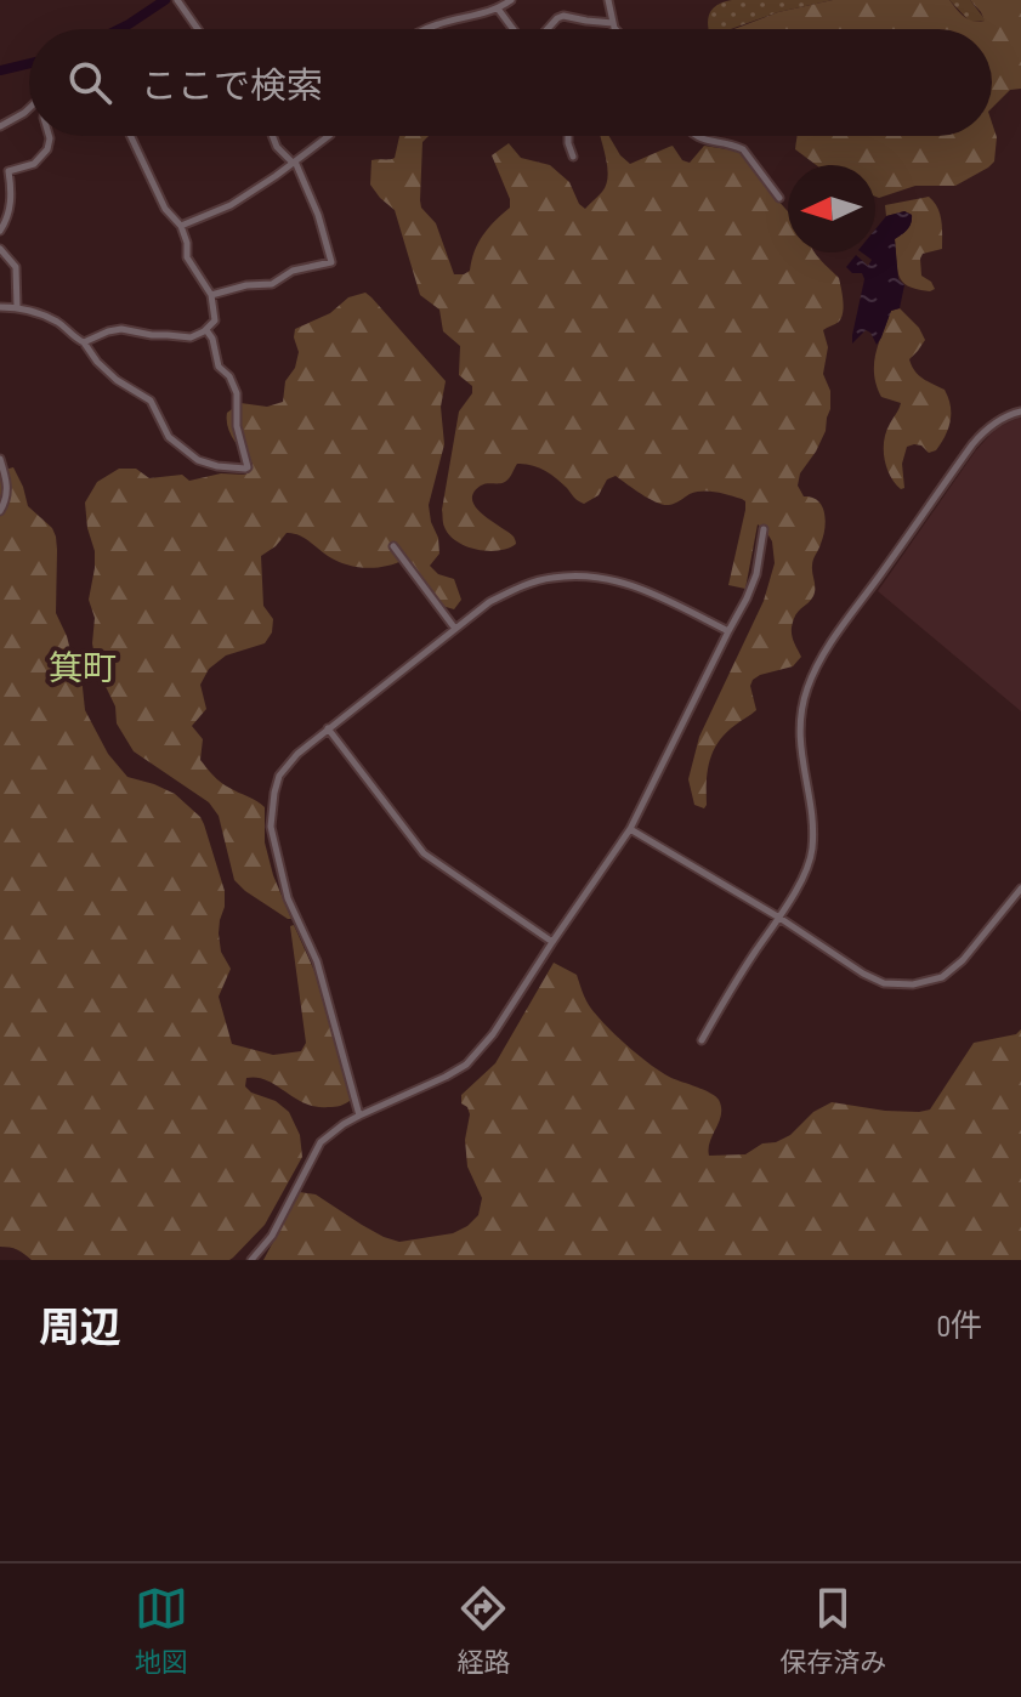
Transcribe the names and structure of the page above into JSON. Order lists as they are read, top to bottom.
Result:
{
  "districts": ["箕町"],
  "north": "left",
  "page": {
    "search": "ここで検索",
    "heading": ["周辺", "0件"],
    "nav": ["地図", "経路", "保存済み"]
  }
}
